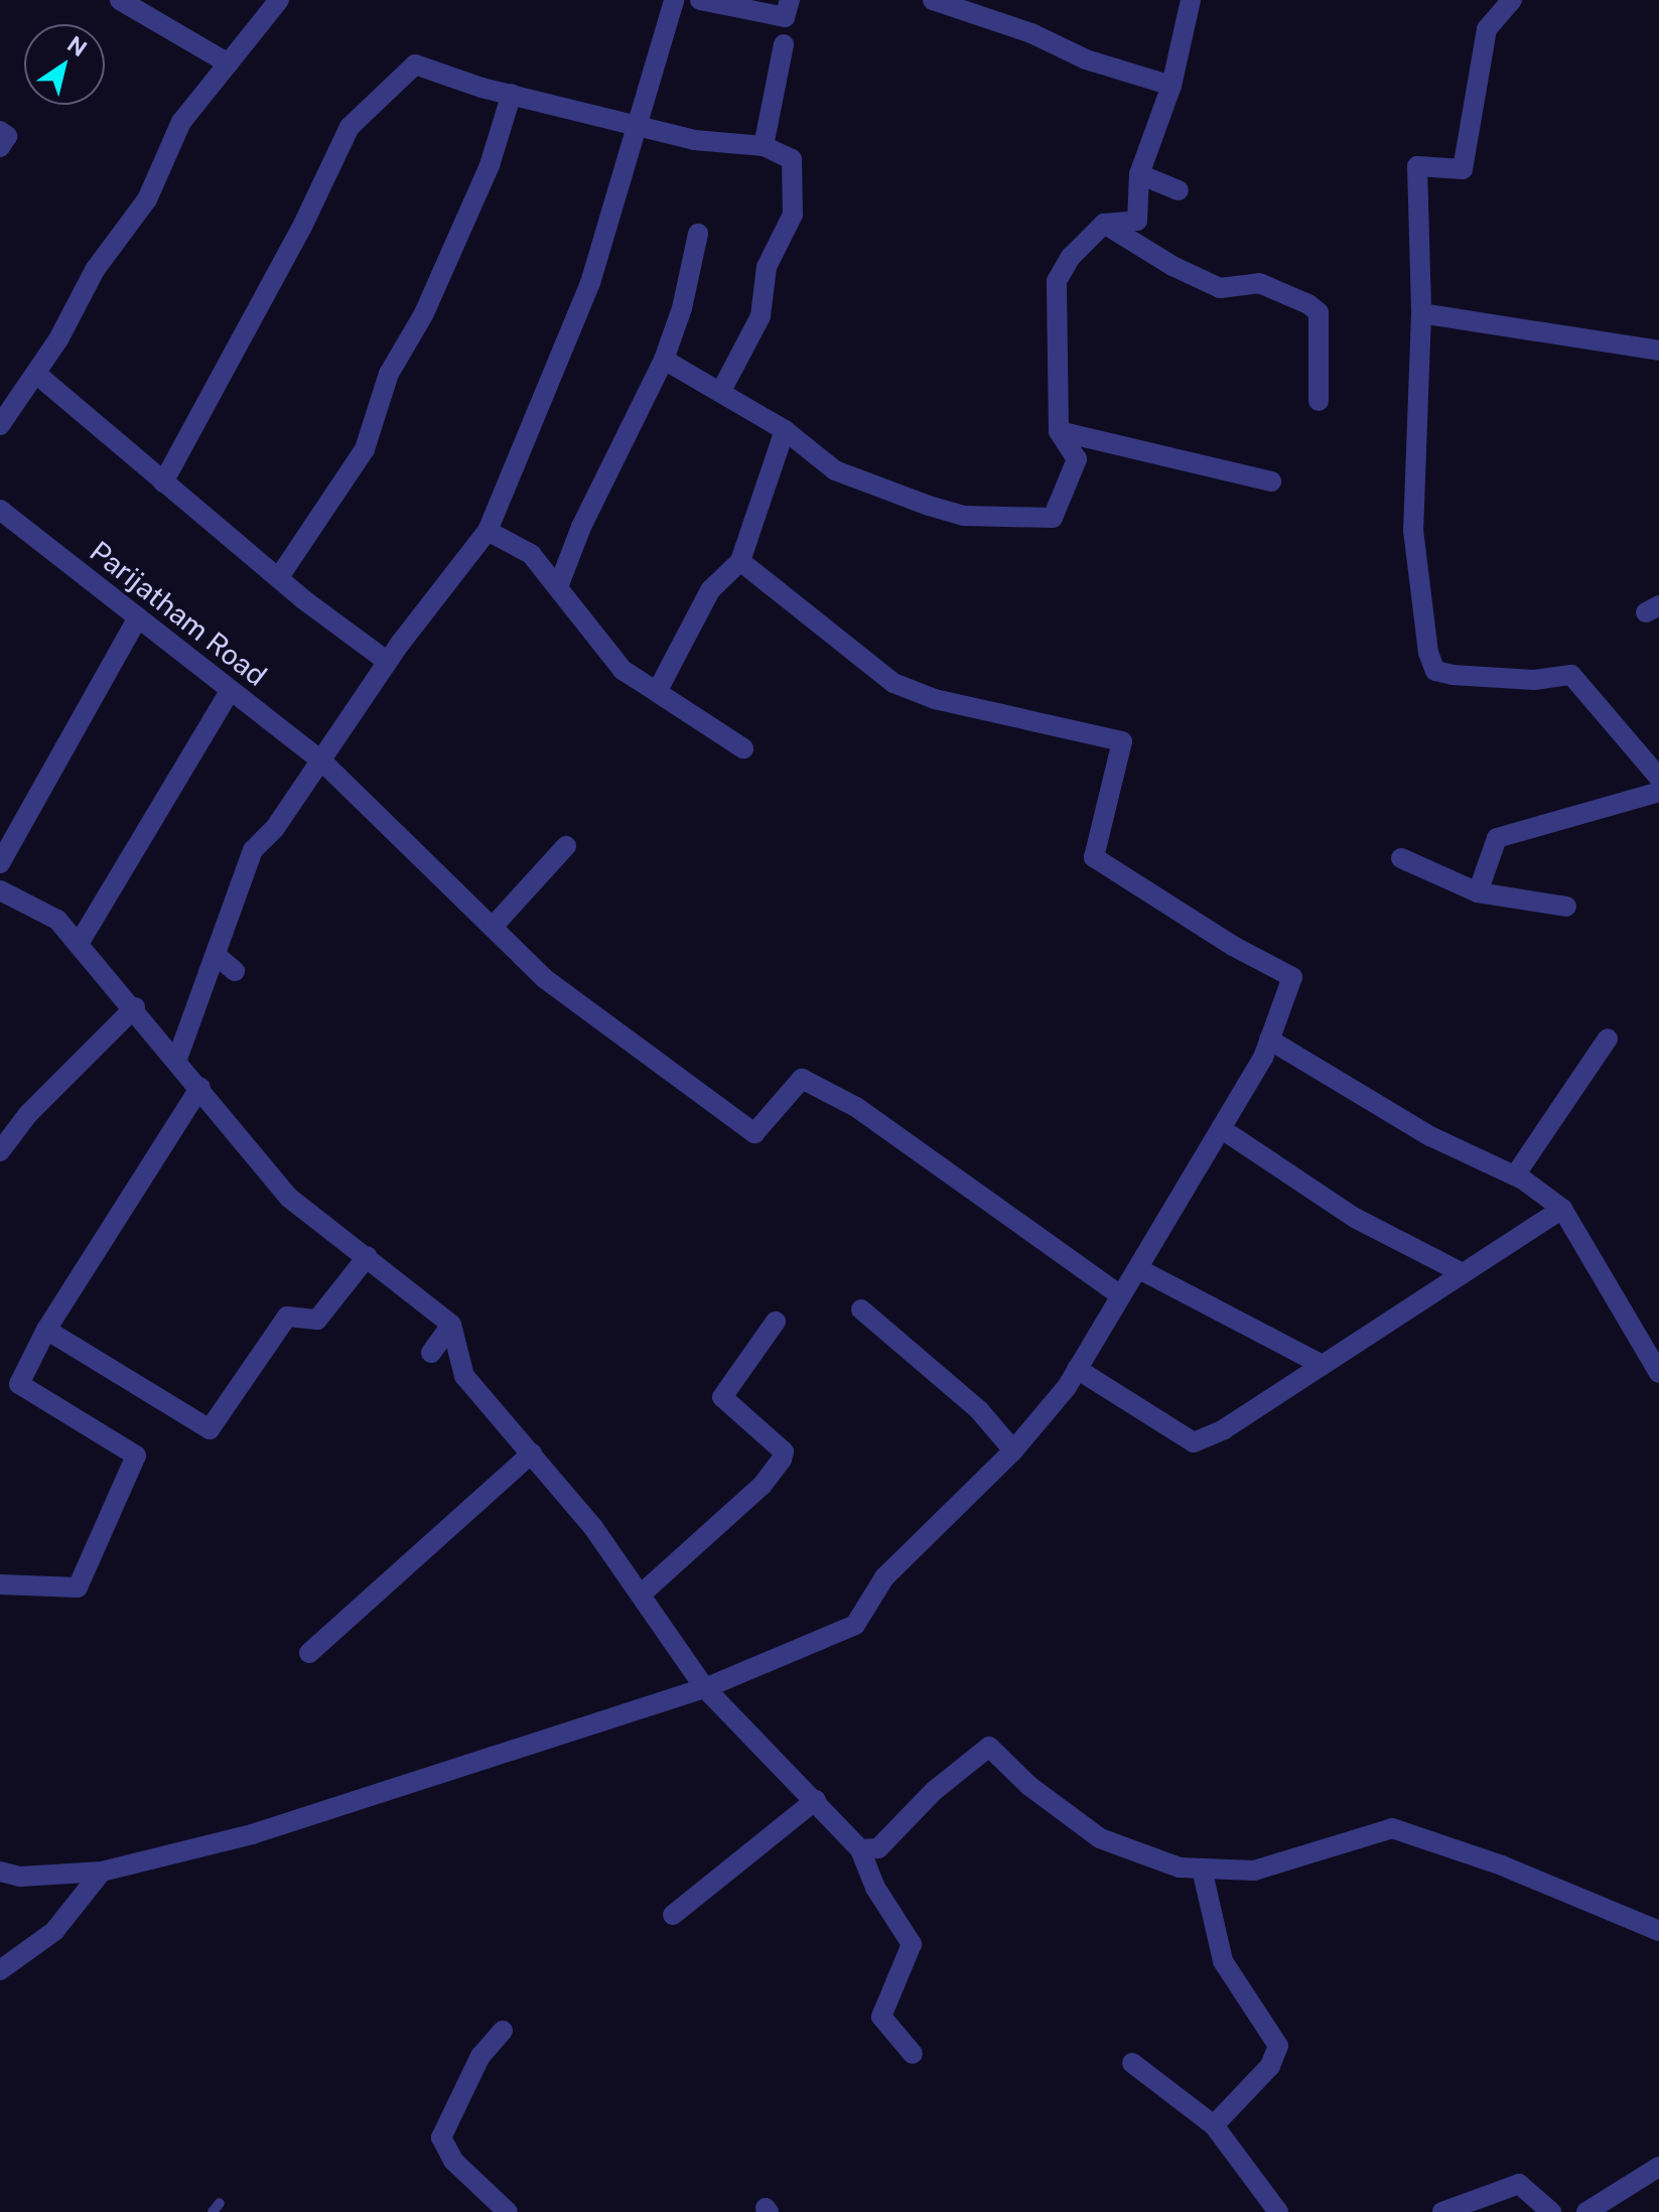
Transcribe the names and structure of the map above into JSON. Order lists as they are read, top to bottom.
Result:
{
  "streets": {
    "street": ["Parijatham Road"]
  },
  "north": "top right"
}
